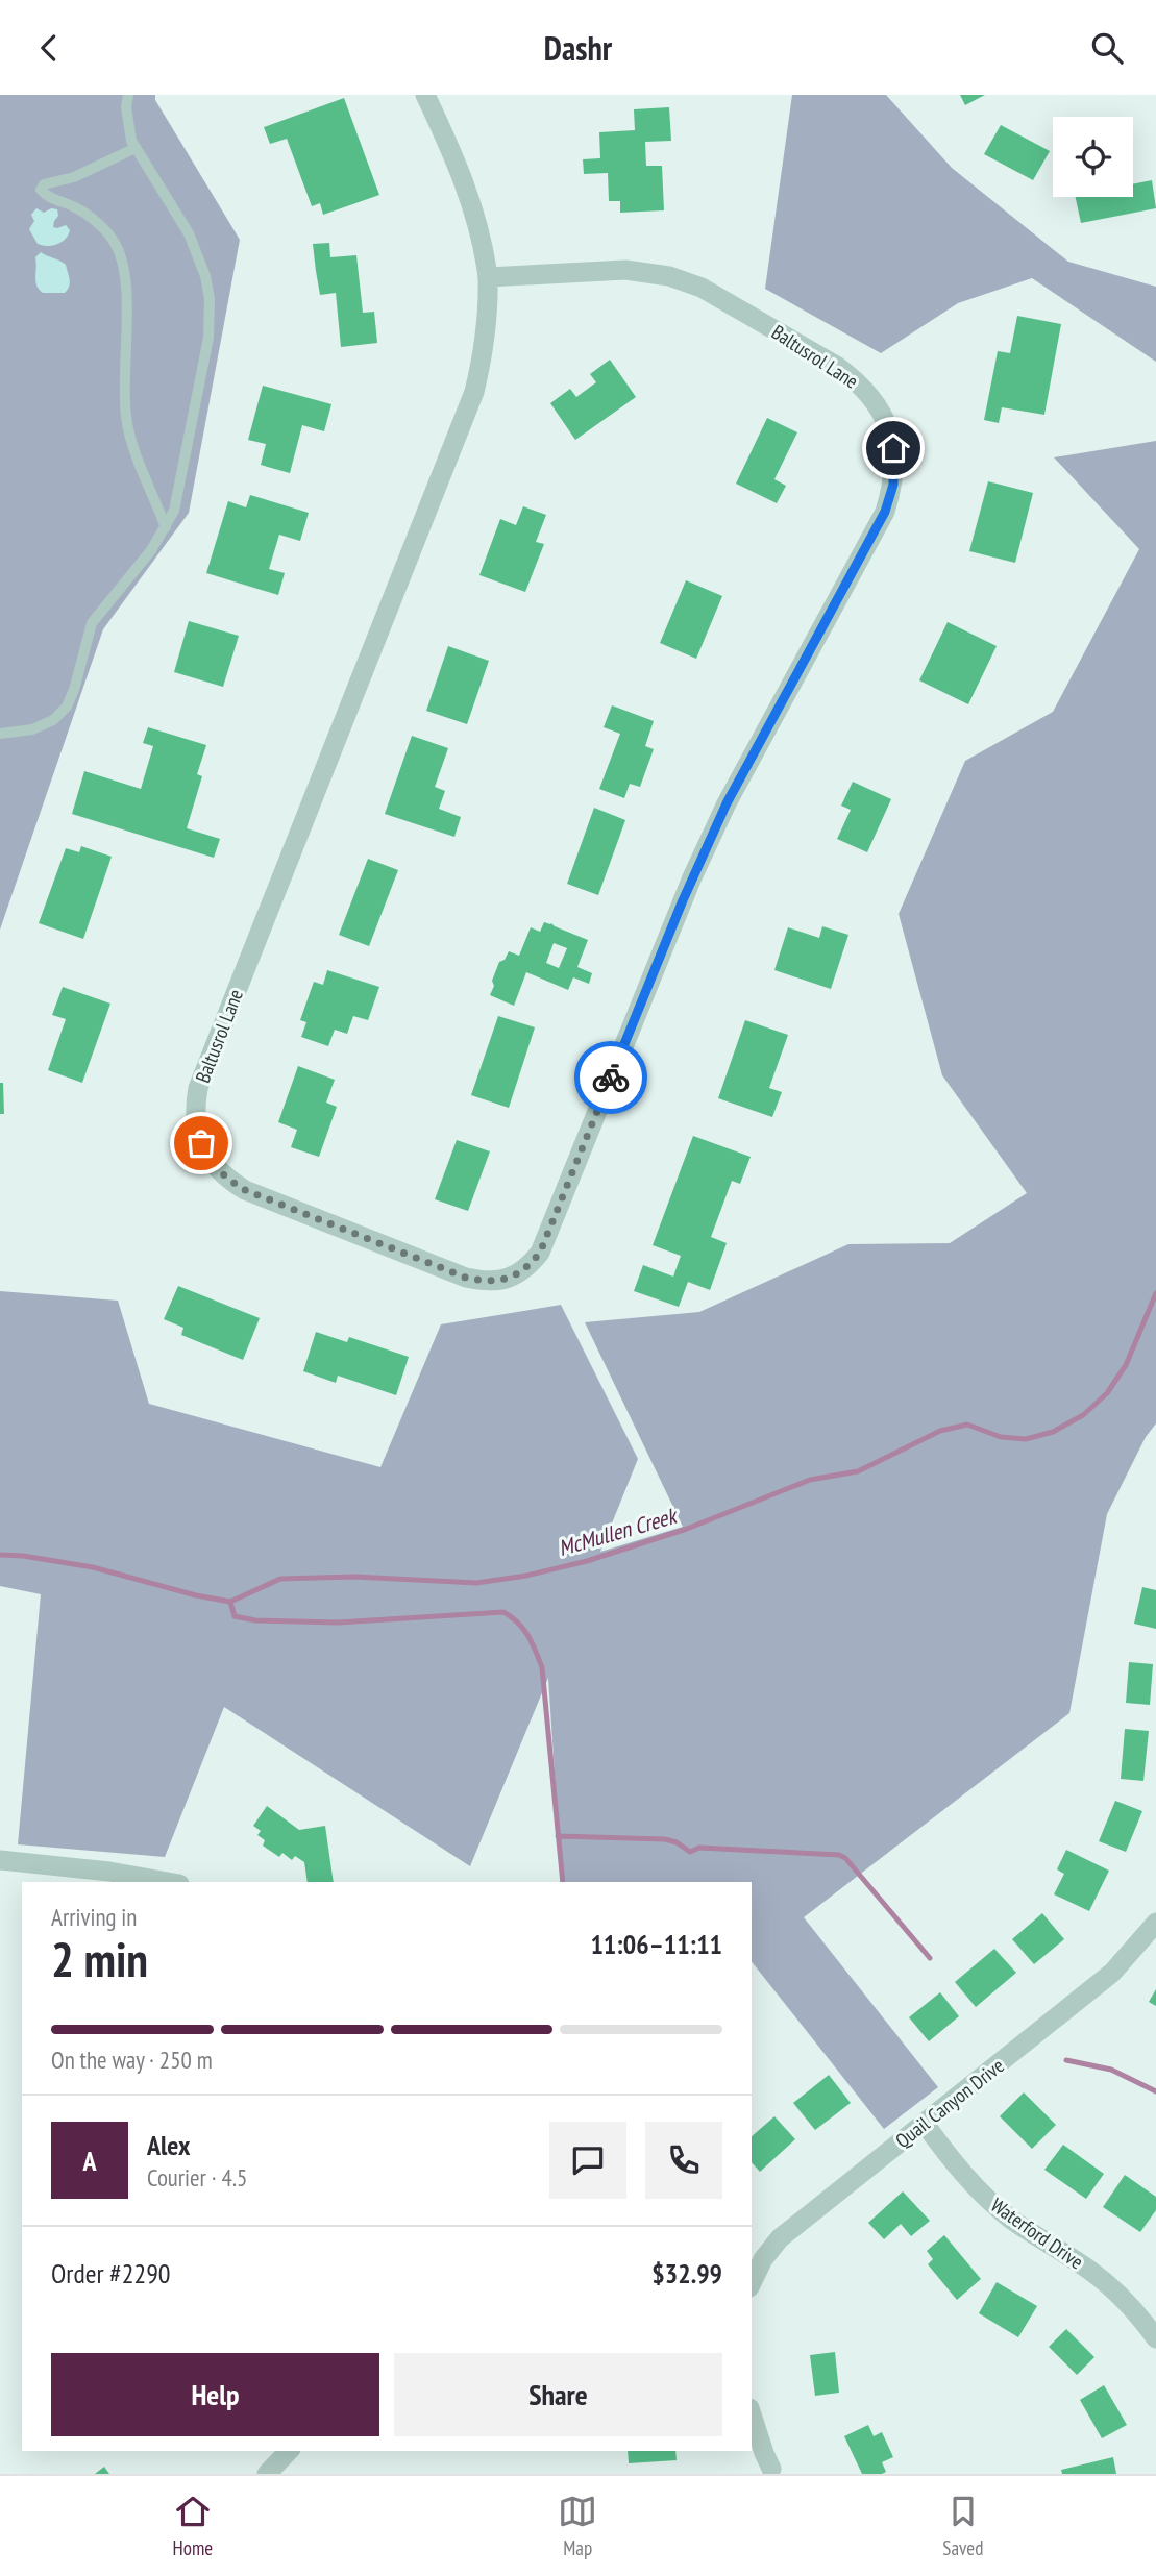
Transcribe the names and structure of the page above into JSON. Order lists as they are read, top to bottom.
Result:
{
  "streets": {
    "street": ["Baltusrol Lane", "Quail Canyon Drive", "Waterford Drive"]
  },
  "crossings": [
    ["Quail Canyon Drive", "Waterford Drive"]
  ],
  "water": ["McMullen Creek"],
  "page": {
    "header": "Dashr",
    "heading": ["2 min", "Arriving in", "11:06–11:11"],
    "panel": [
      "Alex",
      "Courier · 4.5",
      "Order #2290",
      "$32.99"
    ],
    "bar": "On the way · 250 m",
    "round": "A",
    "buttons": ["Help", "Share"],
    "tabs": ["Home", "Map", "Saved"]
  }
}
